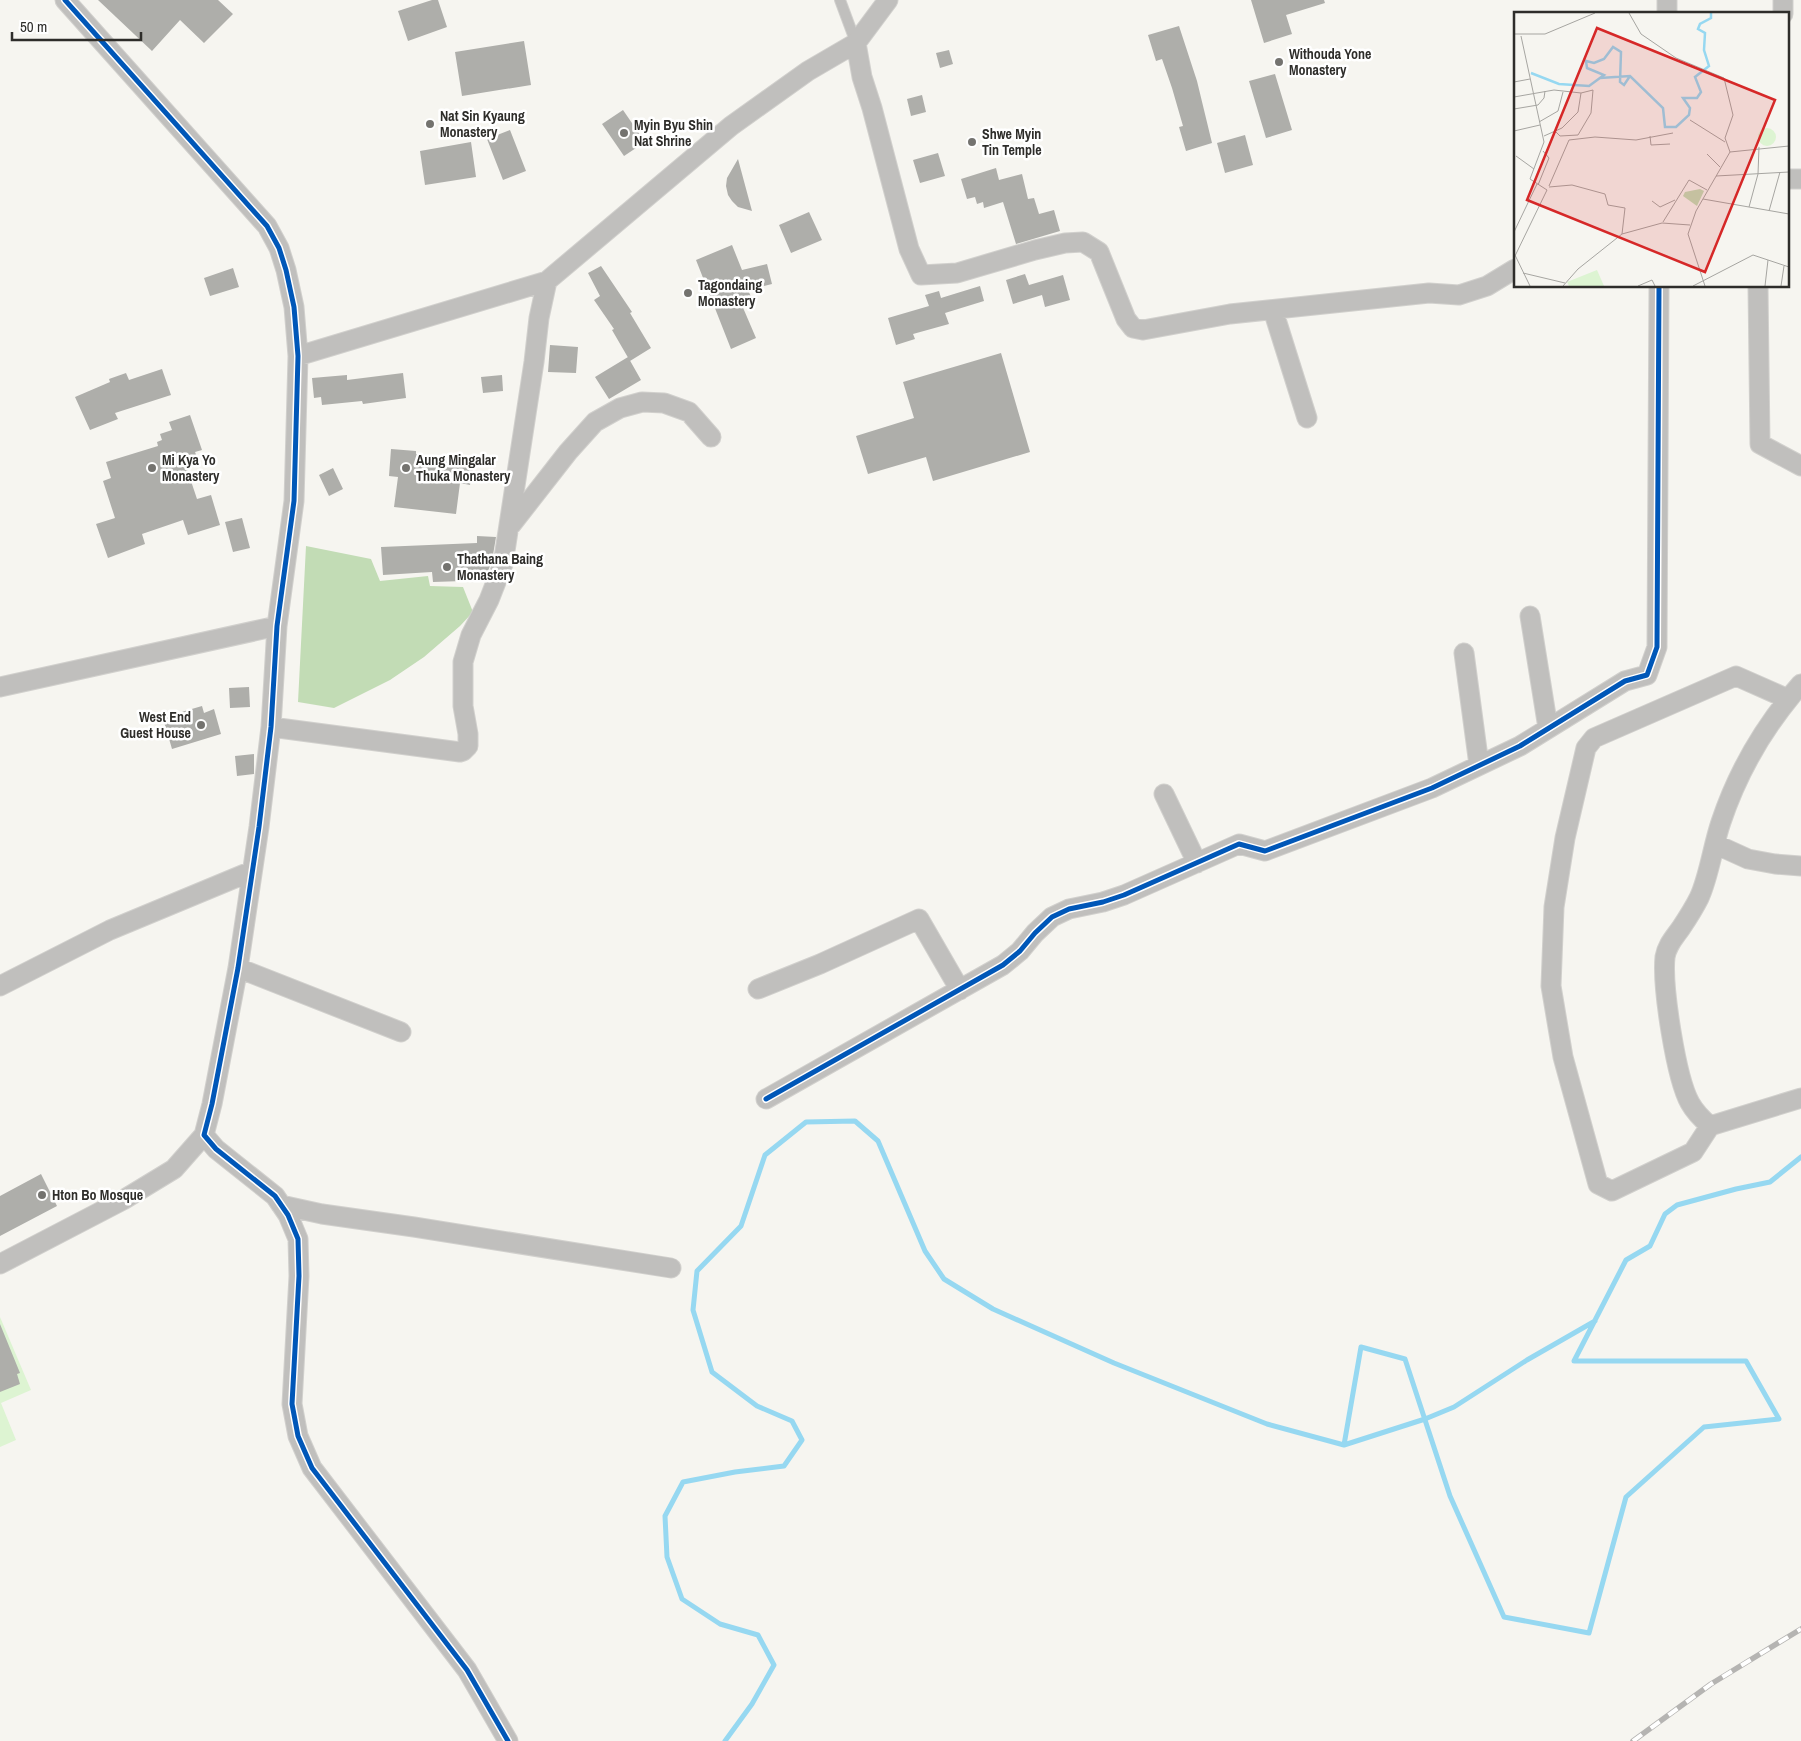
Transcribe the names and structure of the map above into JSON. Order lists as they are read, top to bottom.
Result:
{
  "places": [
    "Withouda Yone Monastery",
    "Nat Sin Kyaung Monastery",
    "Myin Byu Shin Nat Shrine",
    "Shwe Myin Tin Temple",
    "Tagondaing Monastery",
    "Mi Kya Yo Monastery",
    "Aung Mingalar Thuka Monastery",
    "Thathana Baing Monastery",
    "West End Guest House",
    "Hton Bo Mosque"
  ],
  "scale_bar": "50 m"
}
